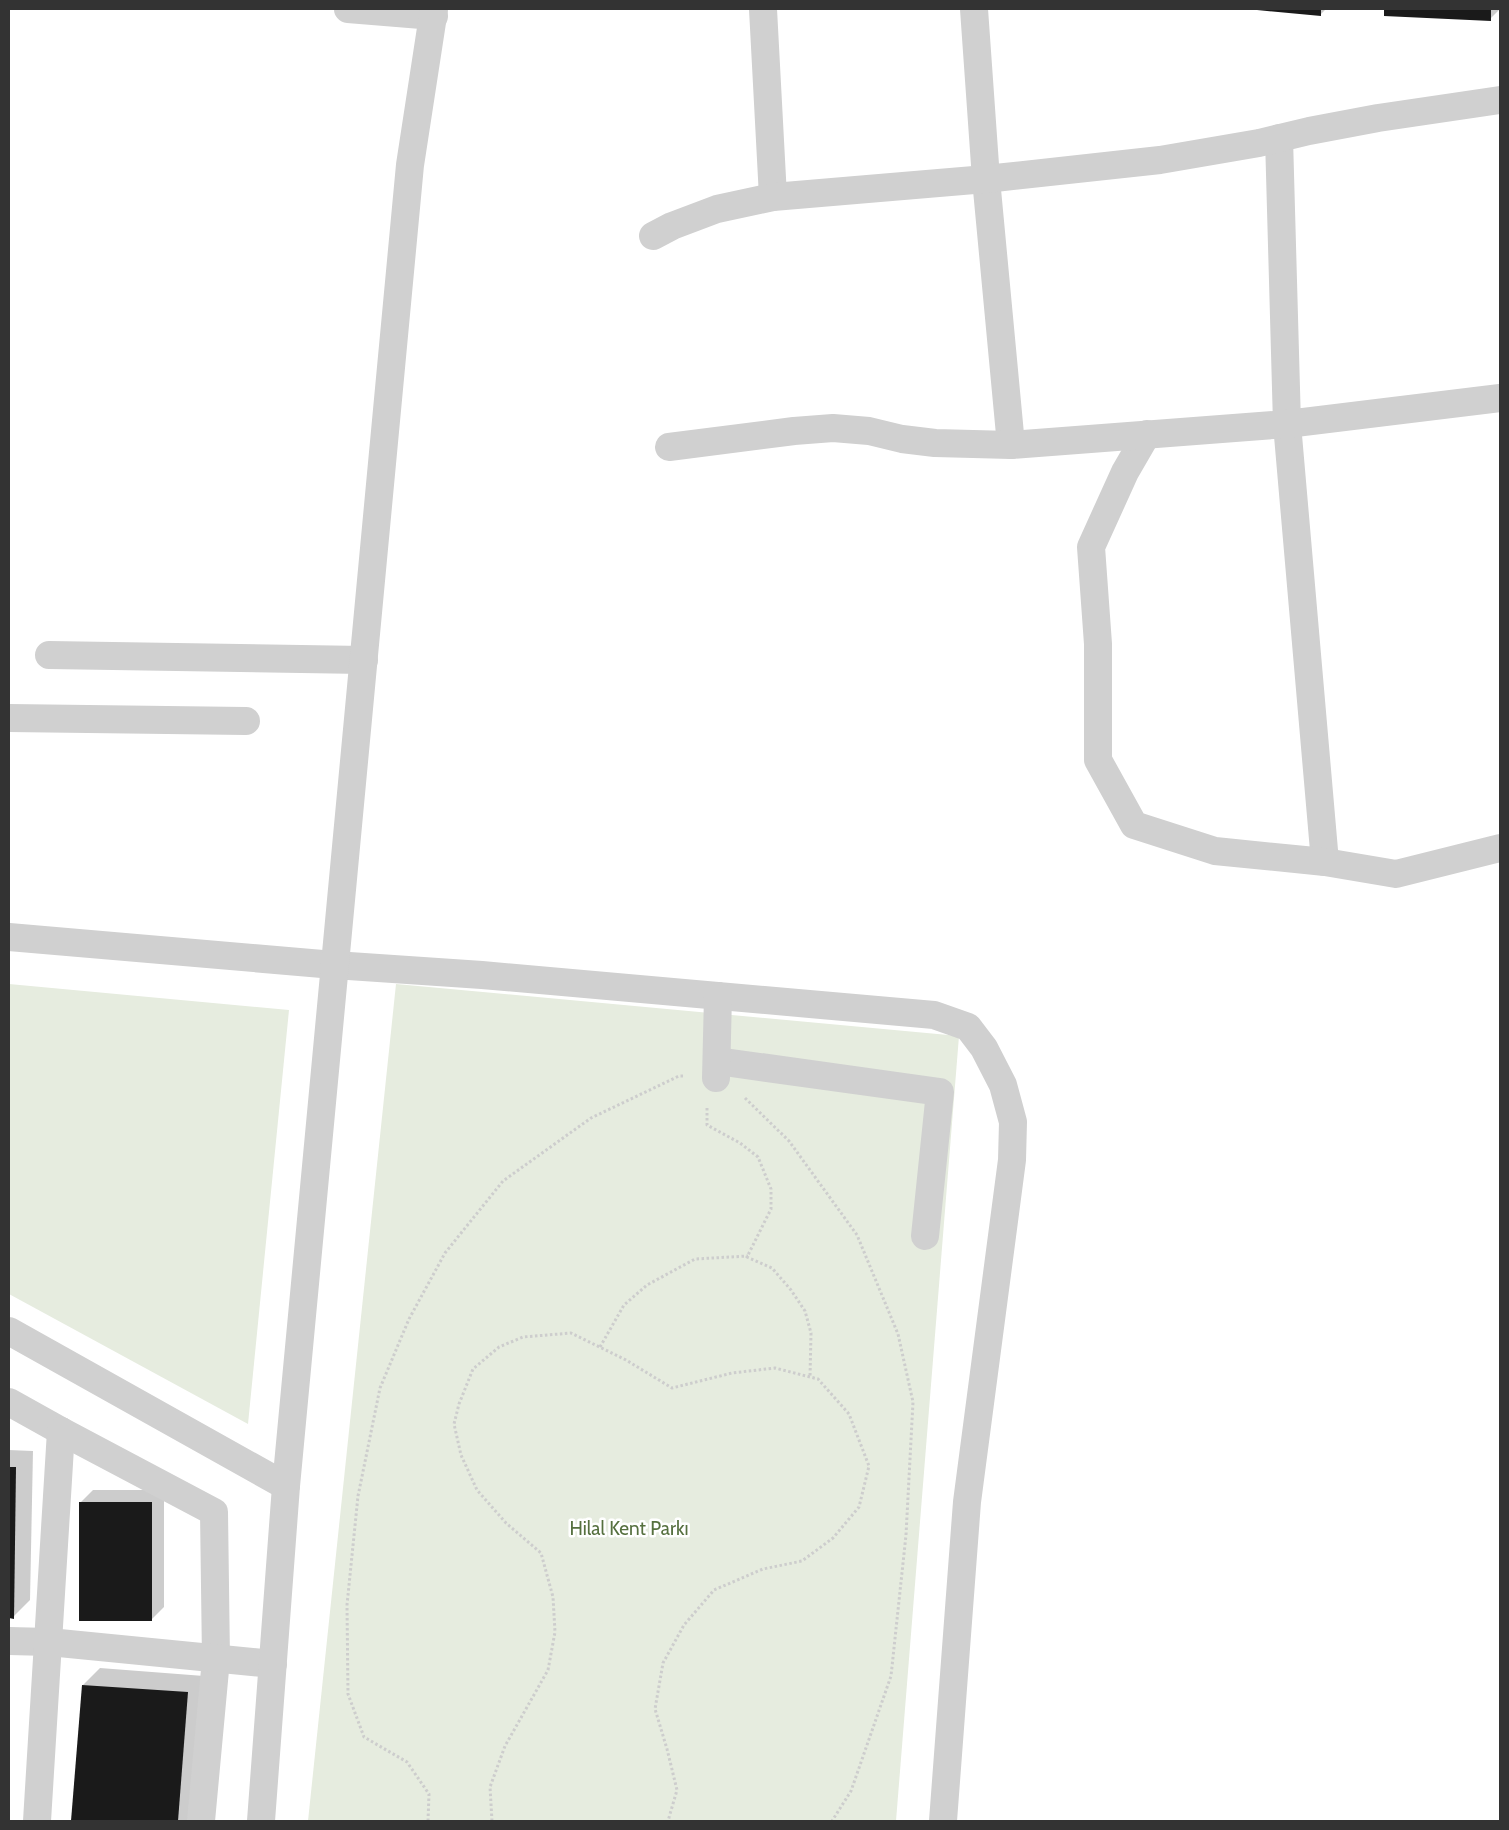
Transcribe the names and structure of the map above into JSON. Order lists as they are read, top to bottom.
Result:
{
  "parks": ["Hilal Kent Parkı"]
}
